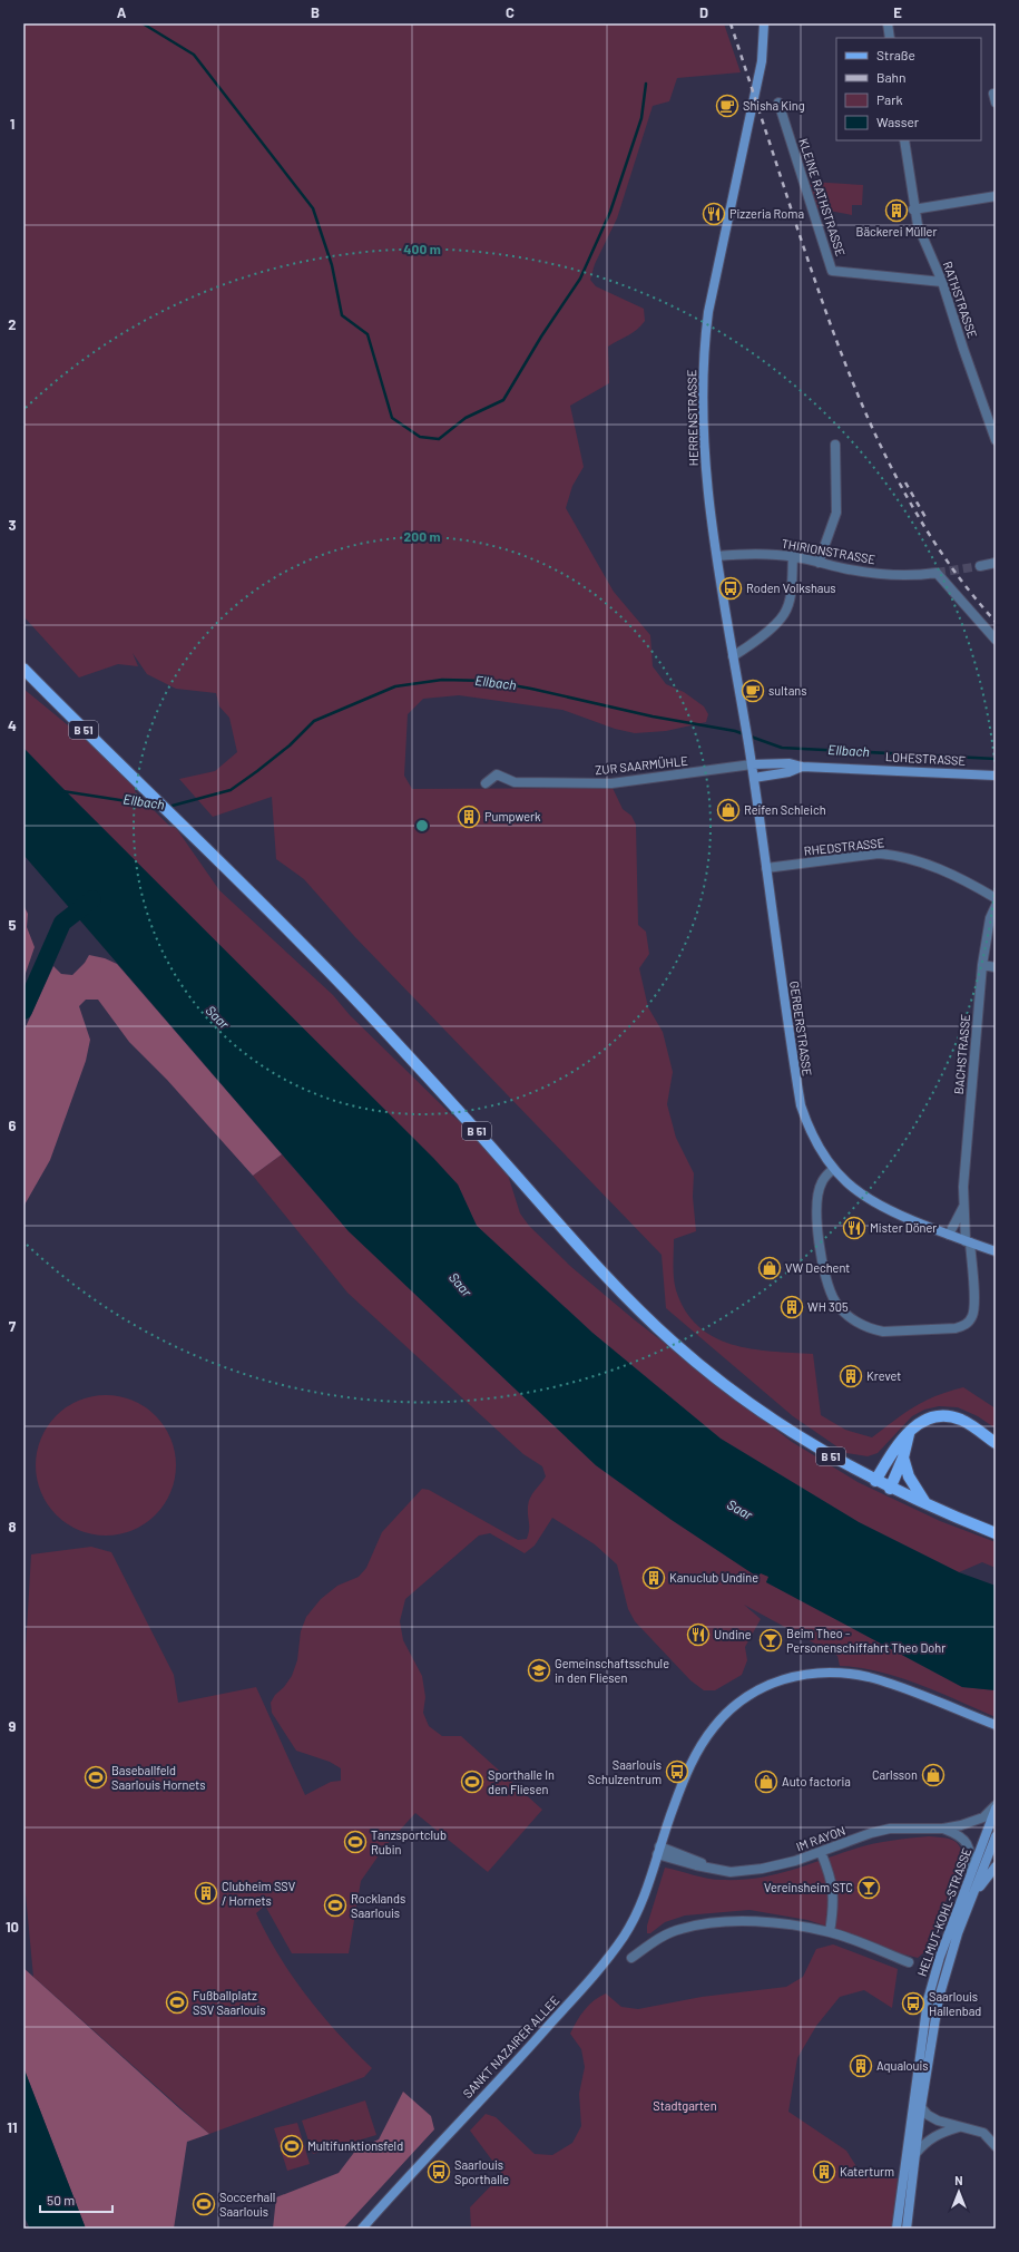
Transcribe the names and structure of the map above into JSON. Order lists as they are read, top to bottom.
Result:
{
  "streets": {
    "main road": ["B 51"],
    "street": [
      "KLEINE RATHSTRASSE",
      "RATHSTRASSE",
      "HERRENSTRASSE",
      "THIRIONSTRASSE",
      "LOHESTRASSE",
      "ZUR SAARMÜHLE",
      "RHEDSTRASSE",
      "GERBERSTRASSE",
      "BACHSTRASSE",
      "IM RAYON",
      "HELMUT-KOHL-STRASSE",
      "SANKT NAZAIRER ALLEE"
    ]
  },
  "crossings": [
    ["KLEINE RATHSTRASSE", "RATHSTRASSE"],
    ["HERRENSTRASSE", "THIRIONSTRASSE"],
    ["HERRENSTRASSE", "GERBERSTRASSE"],
    ["LOHESTRASSE", "ZUR SAARMÜHLE"],
    ["LOHESTRASSE", "GERBERSTRASSE"],
    ["ZUR SAARMÜHLE", "GERBERSTRASSE"],
    ["RHEDSTRASSE", "GERBERSTRASSE"],
    ["GERBERSTRASSE", "BACHSTRASSE"],
    ["IM RAYON", "HELMUT-KOHL-STRASSE"],
    ["IM RAYON", "SANKT NAZAIRER ALLEE"]
  ],
  "water": ["Ellbach", "Saar"],
  "parks": ["Stadtgarten"],
  "places": {
    "cafe": ["Shisha King", "sultans"],
    "building": [
      "Bäckerei Müller",
      "Pumpwerk",
      "WH 305",
      "Krevet",
      "Kanuclub Undine",
      "Clubheim SSV / Hornets",
      "Aqualouis",
      "Katerturm"
    ],
    "restaurant": ["Pizzeria Roma", "Mister Döner", "Undine"],
    "bus stop": [
      "Roden Volkshaus",
      "Saarlouis Schulzentrum",
      "Saarlouis Hallenbad",
      "Saarlouis Sporthalle"
    ],
    "shop": [
      "Reifen Schleich",
      "VW Dechent",
      "Carlsson",
      "Auto factoria"
    ],
    "bar": ["Beim Theo - Personenschiffahrt Theo Dohr", "Vereinsheim STC"],
    "school or university": ["Gemeinschaftsschule in den Fliesen"],
    "sports": [
      "Baseballfeld Saarlouis Hornets",
      "Sporthalle In den Fliesen",
      "Tanzsportclub Rubin",
      "Rocklands Saarlouis",
      "Fußballplatz SSV Saarlouis",
      "Multifunktionsfeld",
      "Soccerhall Saarlouis"
    ]
  },
  "legend": [
    "Straße",
    "Bahn",
    "Park",
    "Wasser"
  ],
  "scale_bar": "50 m",
  "north": "top",
  "grid": {
    "columns": [
      "A",
      "B",
      "C",
      "D",
      "E"
    ],
    "rows": [
      "1",
      "2",
      "3",
      "4",
      "5",
      "6",
      "7",
      "8",
      "9",
      "10",
      "11"
    ]
  },
  "rings": ["400 m", "200 m"]
}
